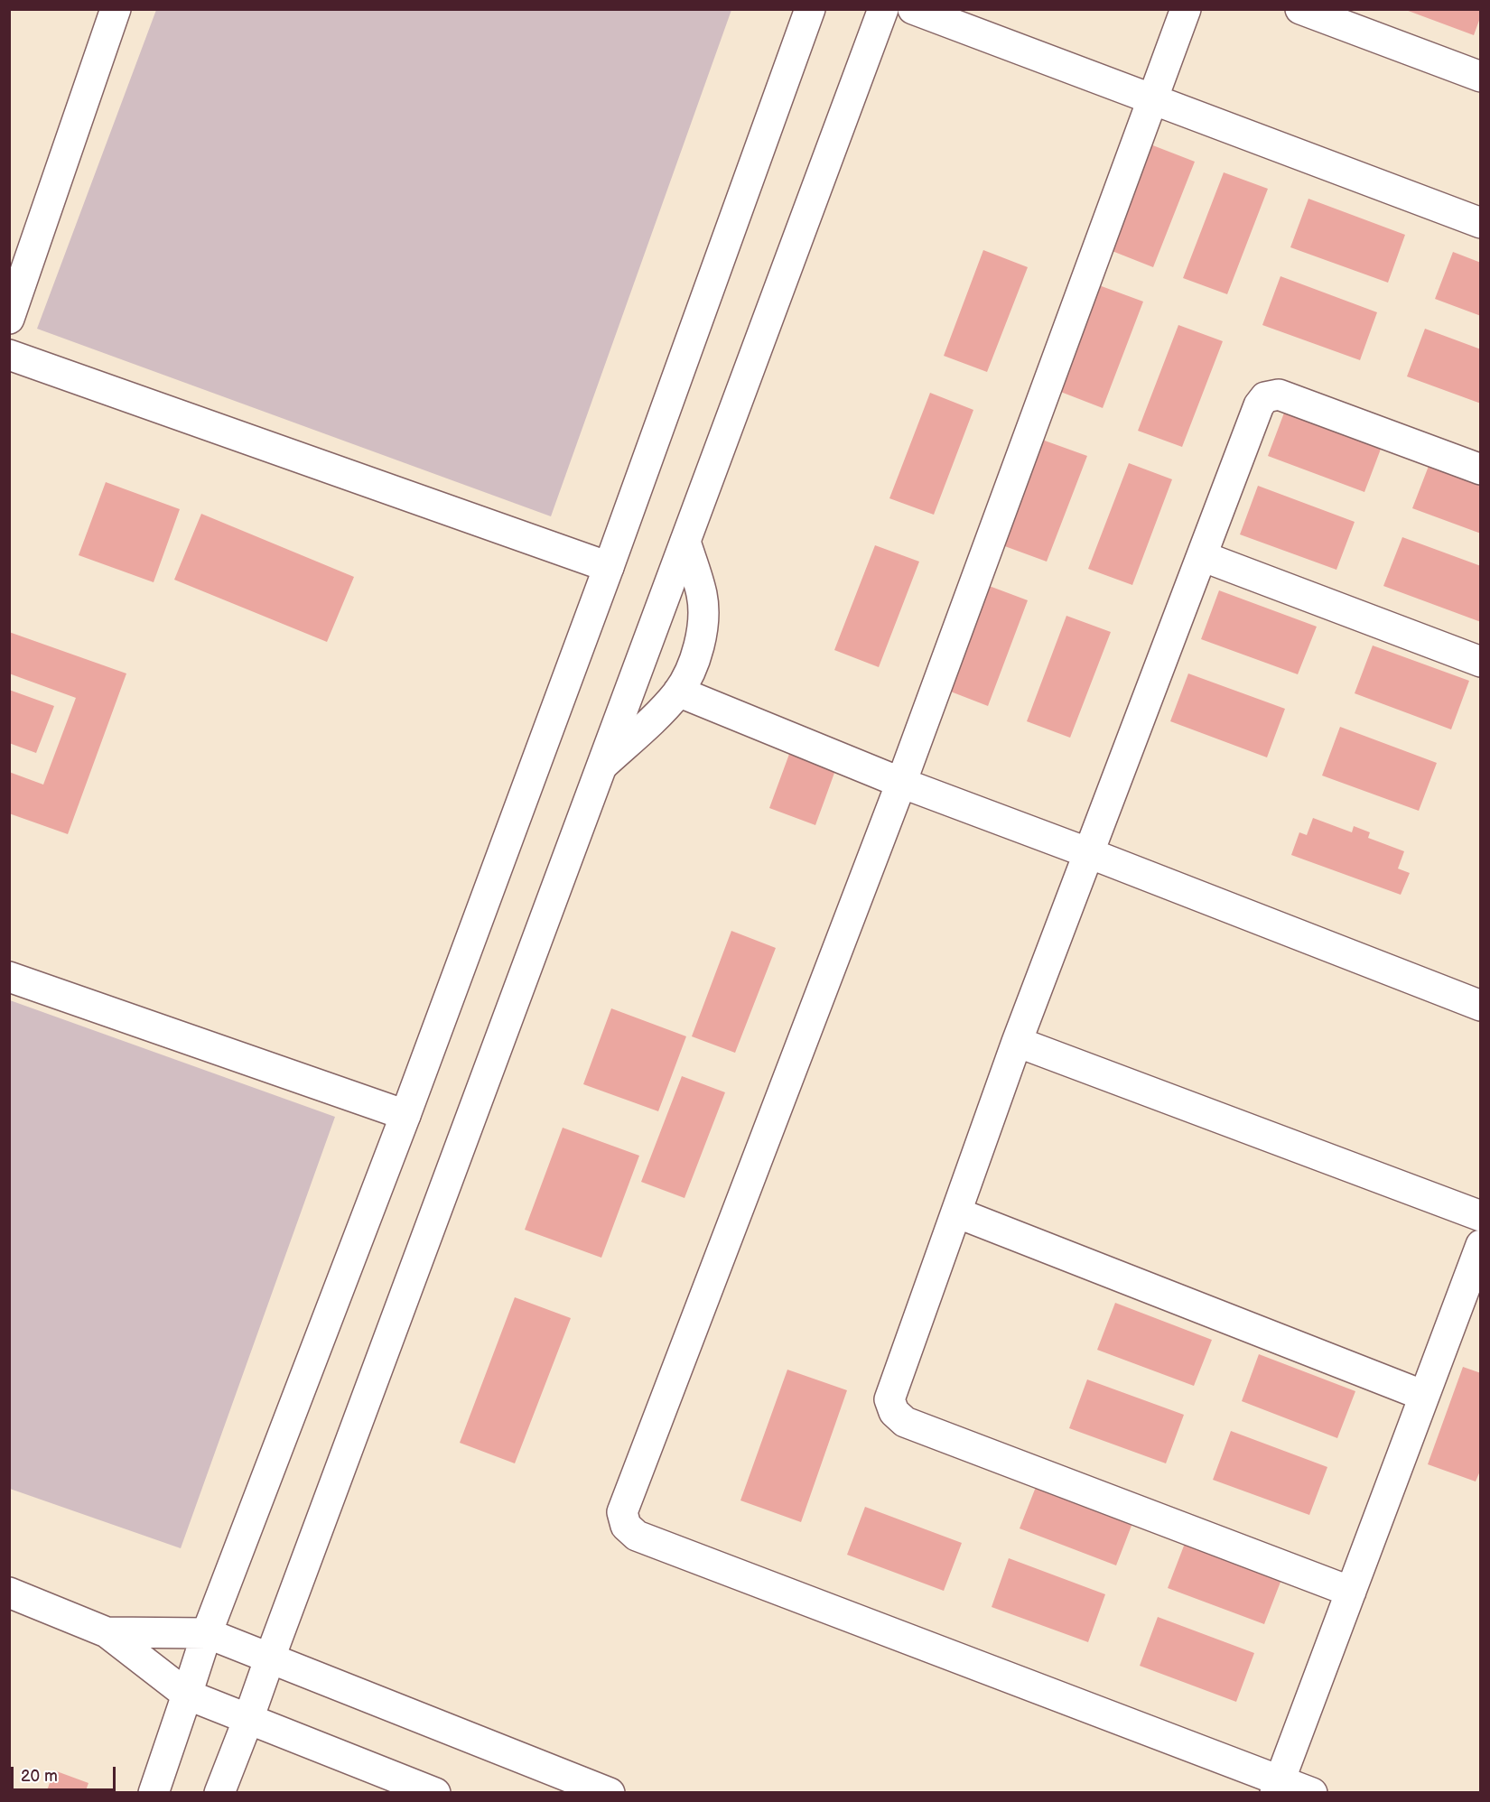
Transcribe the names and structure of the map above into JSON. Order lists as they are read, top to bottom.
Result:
{
  "scale_bar": "20 m"
}
